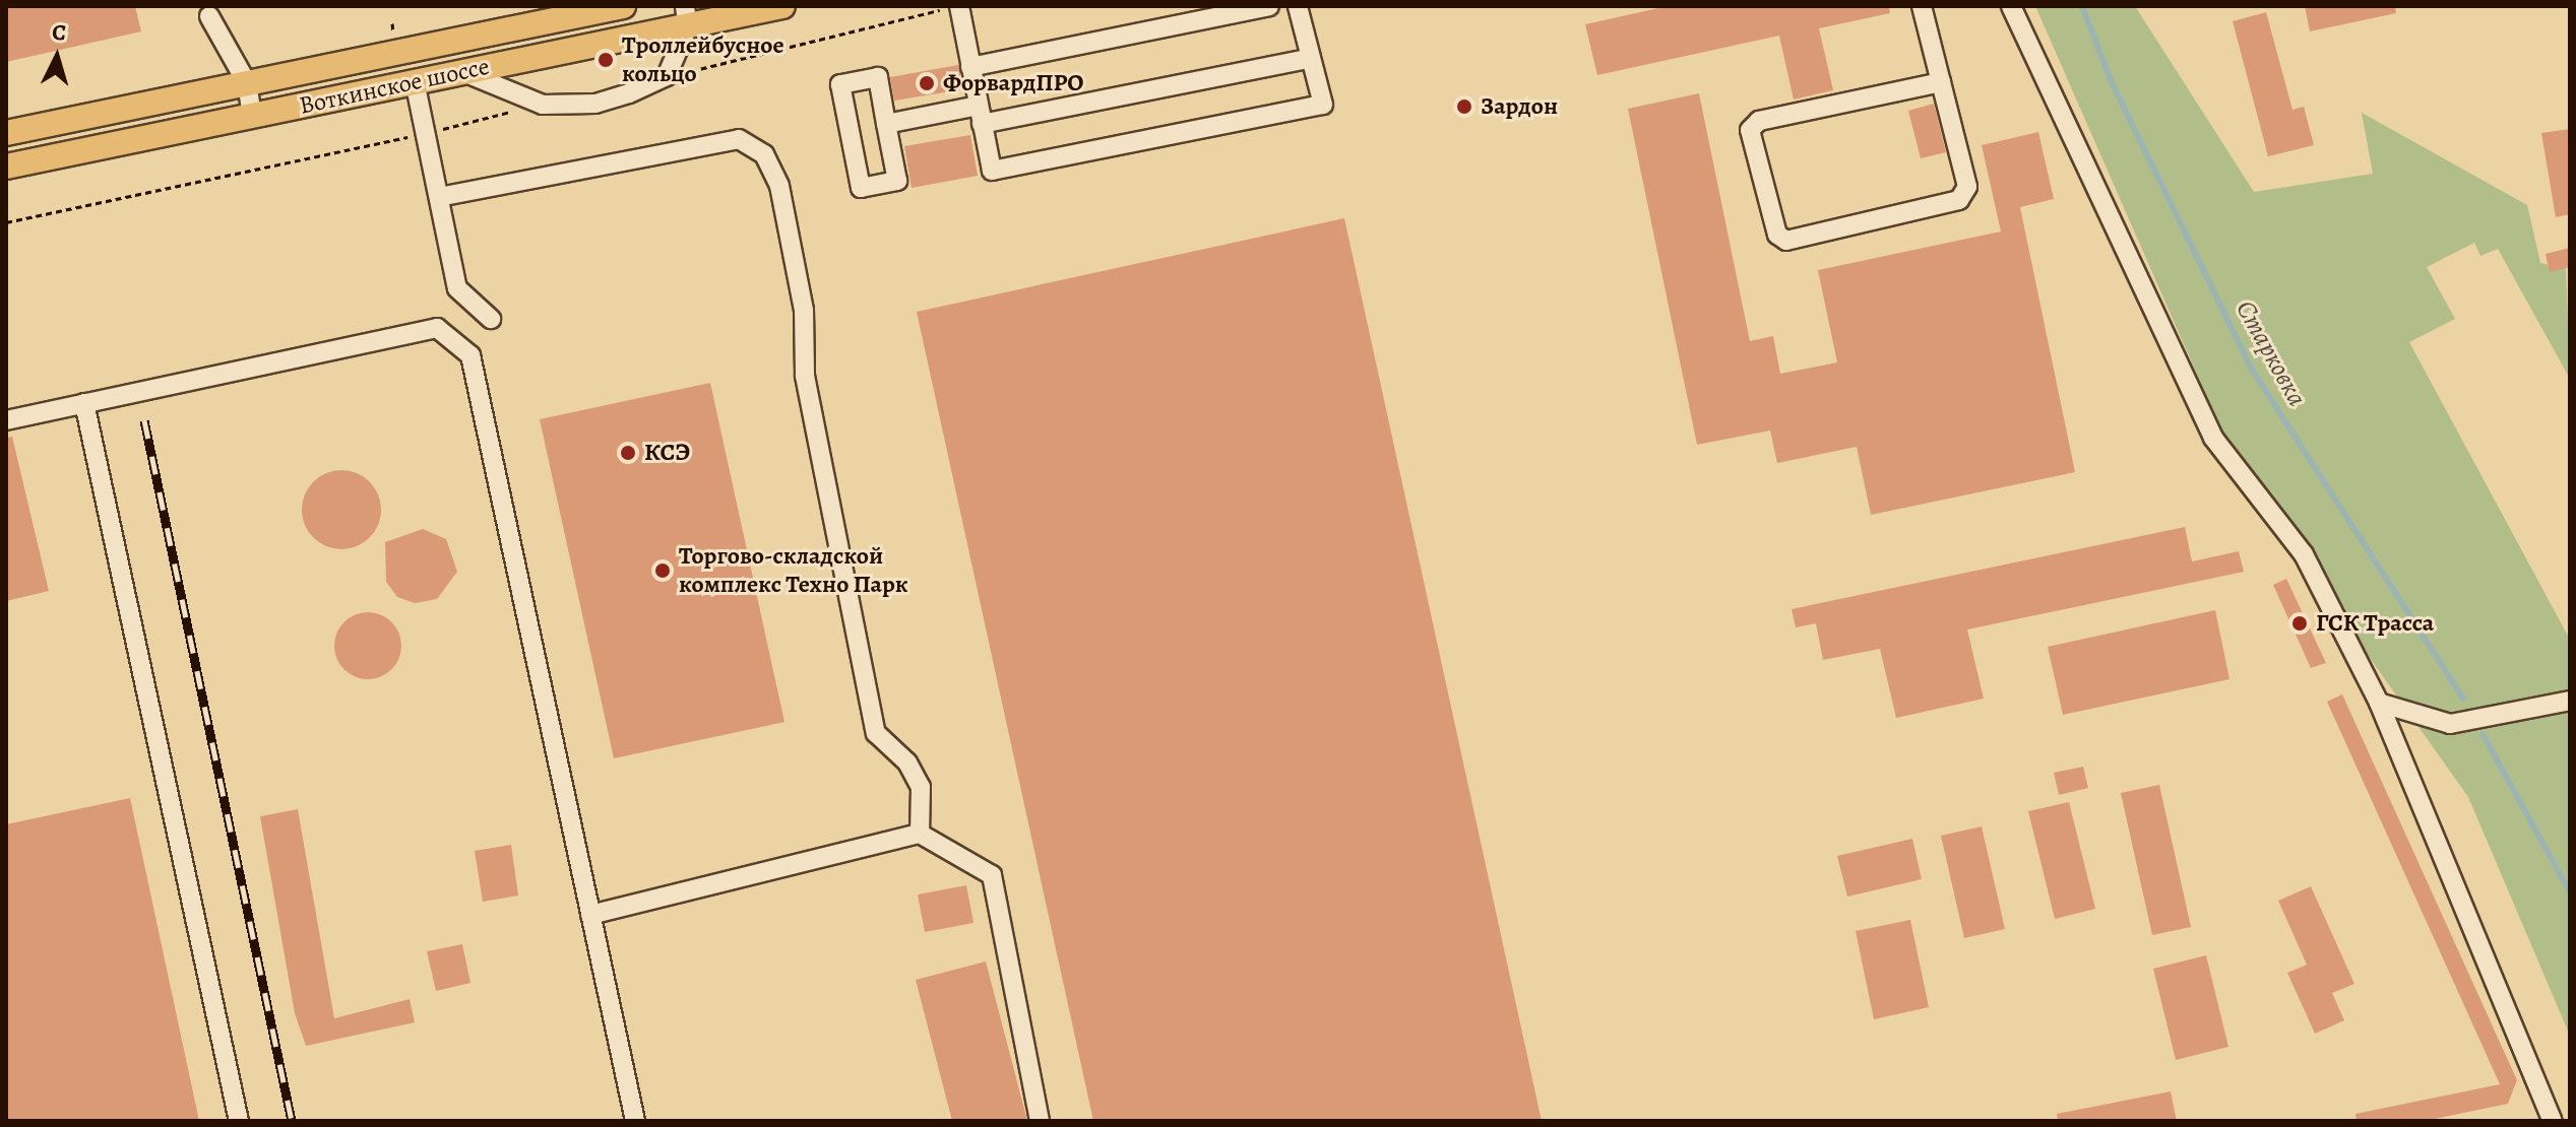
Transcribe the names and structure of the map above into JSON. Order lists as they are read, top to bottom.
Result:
{
  "streets": {
    "main road": ["Воткинское шоссе"]
  },
  "water": ["Старковка"],
  "places": [
    "Троллейбусное кольцо",
    "ФорвардПРО",
    "Зардон",
    "КСЭ",
    "Торгово-складской комплекс Техно Парк",
    "ГСК Трасса"
  ],
  "north": "top"
}
